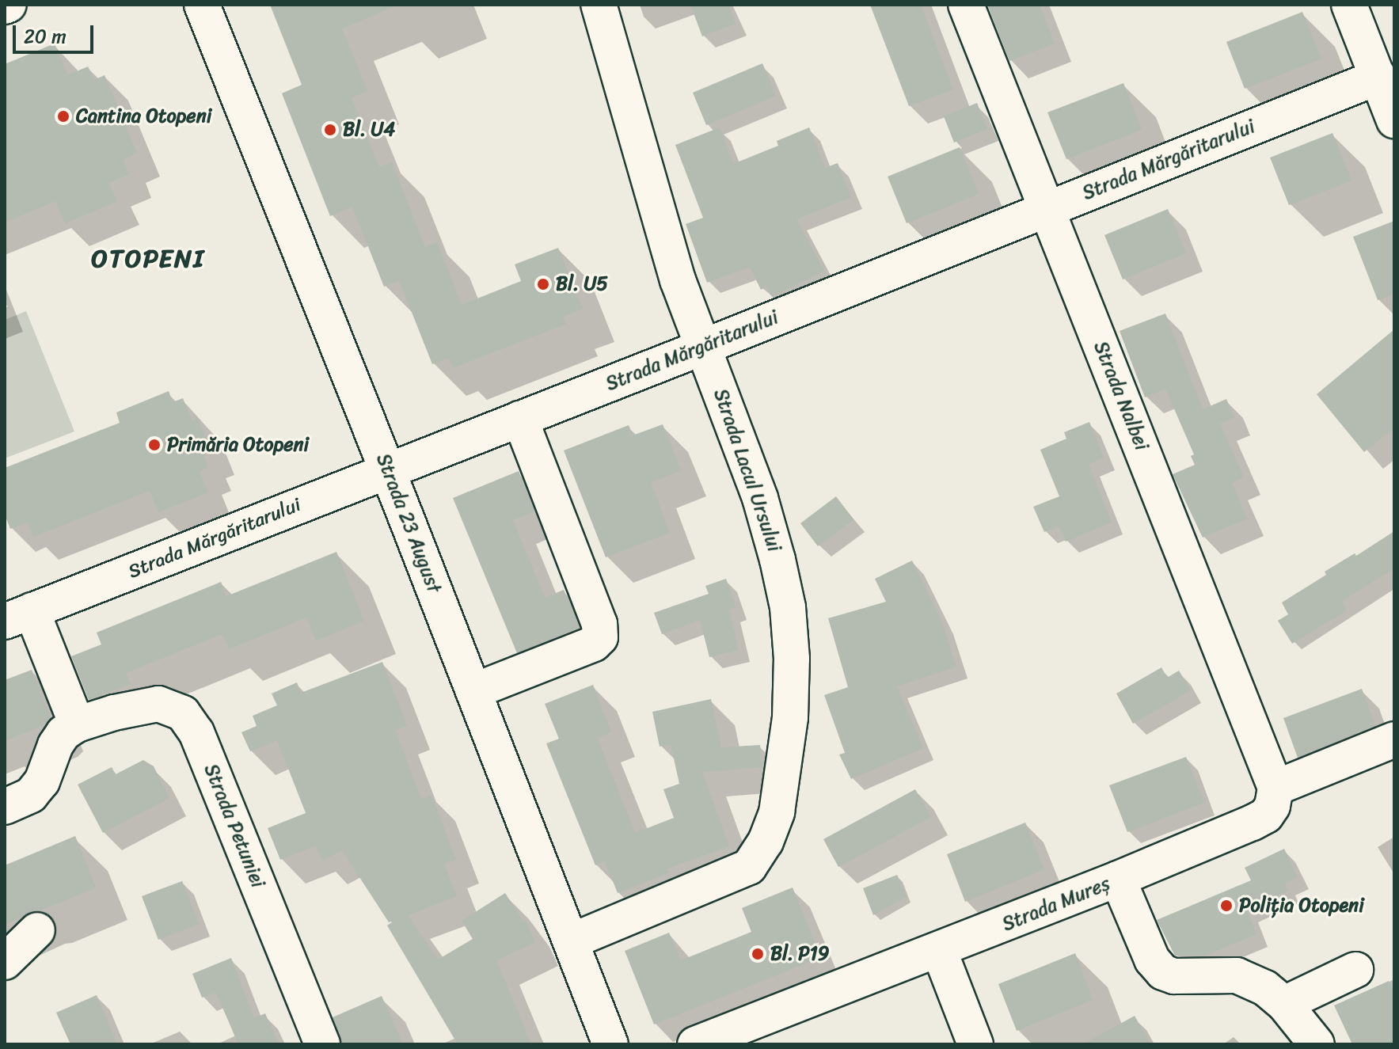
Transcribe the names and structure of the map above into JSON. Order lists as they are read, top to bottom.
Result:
{
  "streets": {
    "street": [
      "Strada Mărgăritarului",
      "Strada Nalbei",
      "Strada Lacul Ursului",
      "Strada 23 August",
      "Strada Petuniei",
      "Strada Mureș"
    ]
  },
  "crossings": [
    ["Strada Mărgăritarului", "Strada Nalbei"],
    ["Strada Mărgăritarului", "Strada Lacul Ursului"],
    ["Strada Mărgăritarului", "Strada 23 August"],
    ["Strada Nalbei", "Strada Mureș"],
    ["Strada Lacul Ursului", "Strada 23 August"]
  ],
  "districts": ["OTOPENI"],
  "places": [
    "Cantina Otopeni",
    "Bl. U4",
    "Bl. U5",
    "Primăria Otopeni",
    "Poliția Otopeni",
    "Bl. P19"
  ],
  "scale_bar": "20 m"
}
